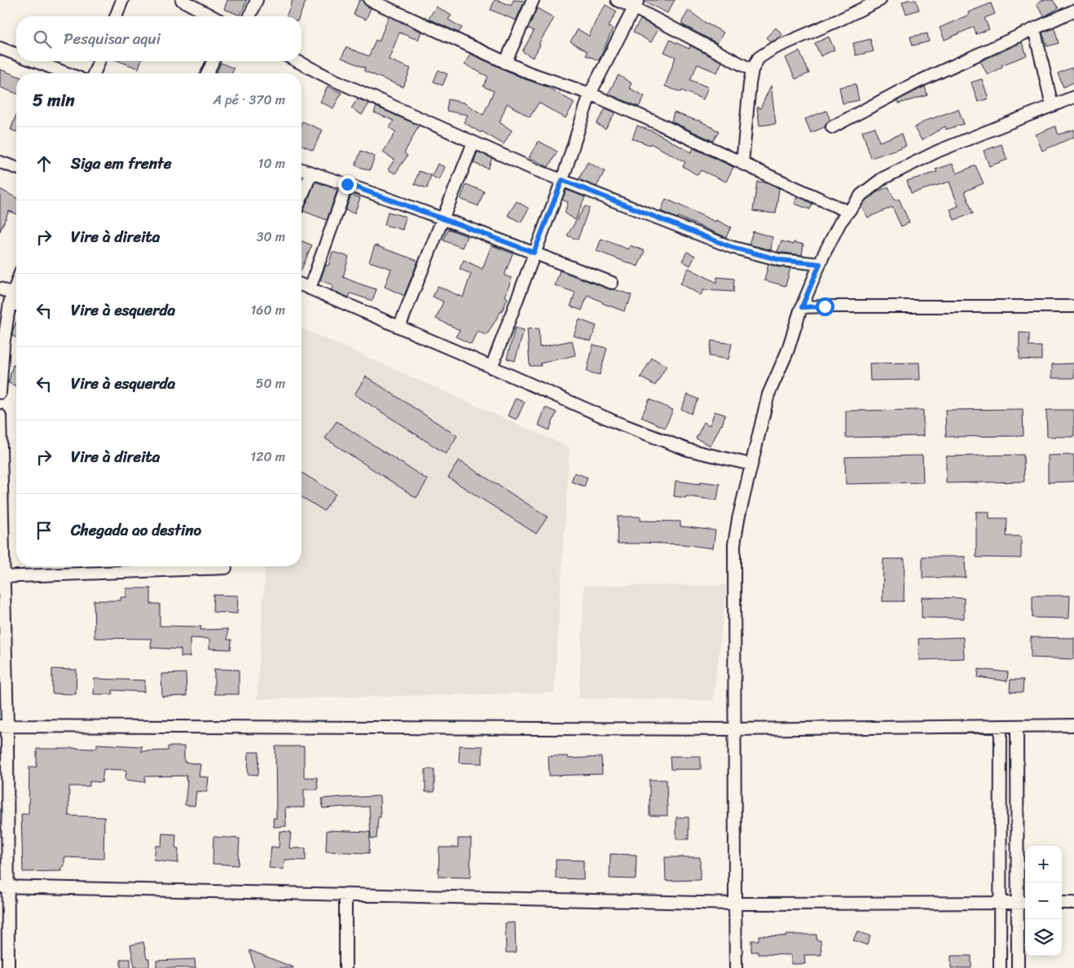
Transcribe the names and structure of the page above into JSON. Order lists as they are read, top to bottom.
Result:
{
  "page": {
    "search": "Pesquisar aqui",
    "heading": ["5 min", "A pé · 370 m"],
    "list": [
      ["Siga em frente", "10 m"],
      ["Vire à direita", "30 m"],
      ["Vire à esquerda", "160 m"],
      ["Vire à esquerda", "50 m"],
      ["Vire à direita", "120 m"],
      "Chegada ao destino"
    ],
    "map_buttons": ["+", "−"]
  }
}
